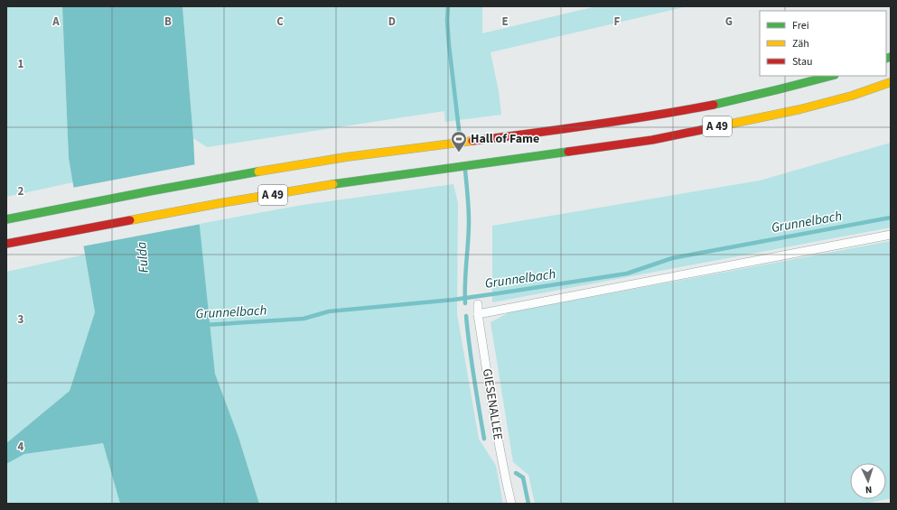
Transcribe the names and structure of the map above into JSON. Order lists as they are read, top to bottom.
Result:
{
  "streets": {
    "highway": ["A 49"],
    "lane": ["GIESENALLEE"]
  },
  "water": ["Grunnelbach", "Fulda"],
  "places": {
    "sports": ["Hall of Fame"]
  },
  "legend": ["Frei", "Zäh", "Stau"],
  "north": "bottom",
  "grid": {
    "columns": [
      "A",
      "B",
      "C",
      "D",
      "E",
      "F",
      "G"
    ],
    "rows": [
      "1",
      "2",
      "3",
      "4"
    ]
  }
}
